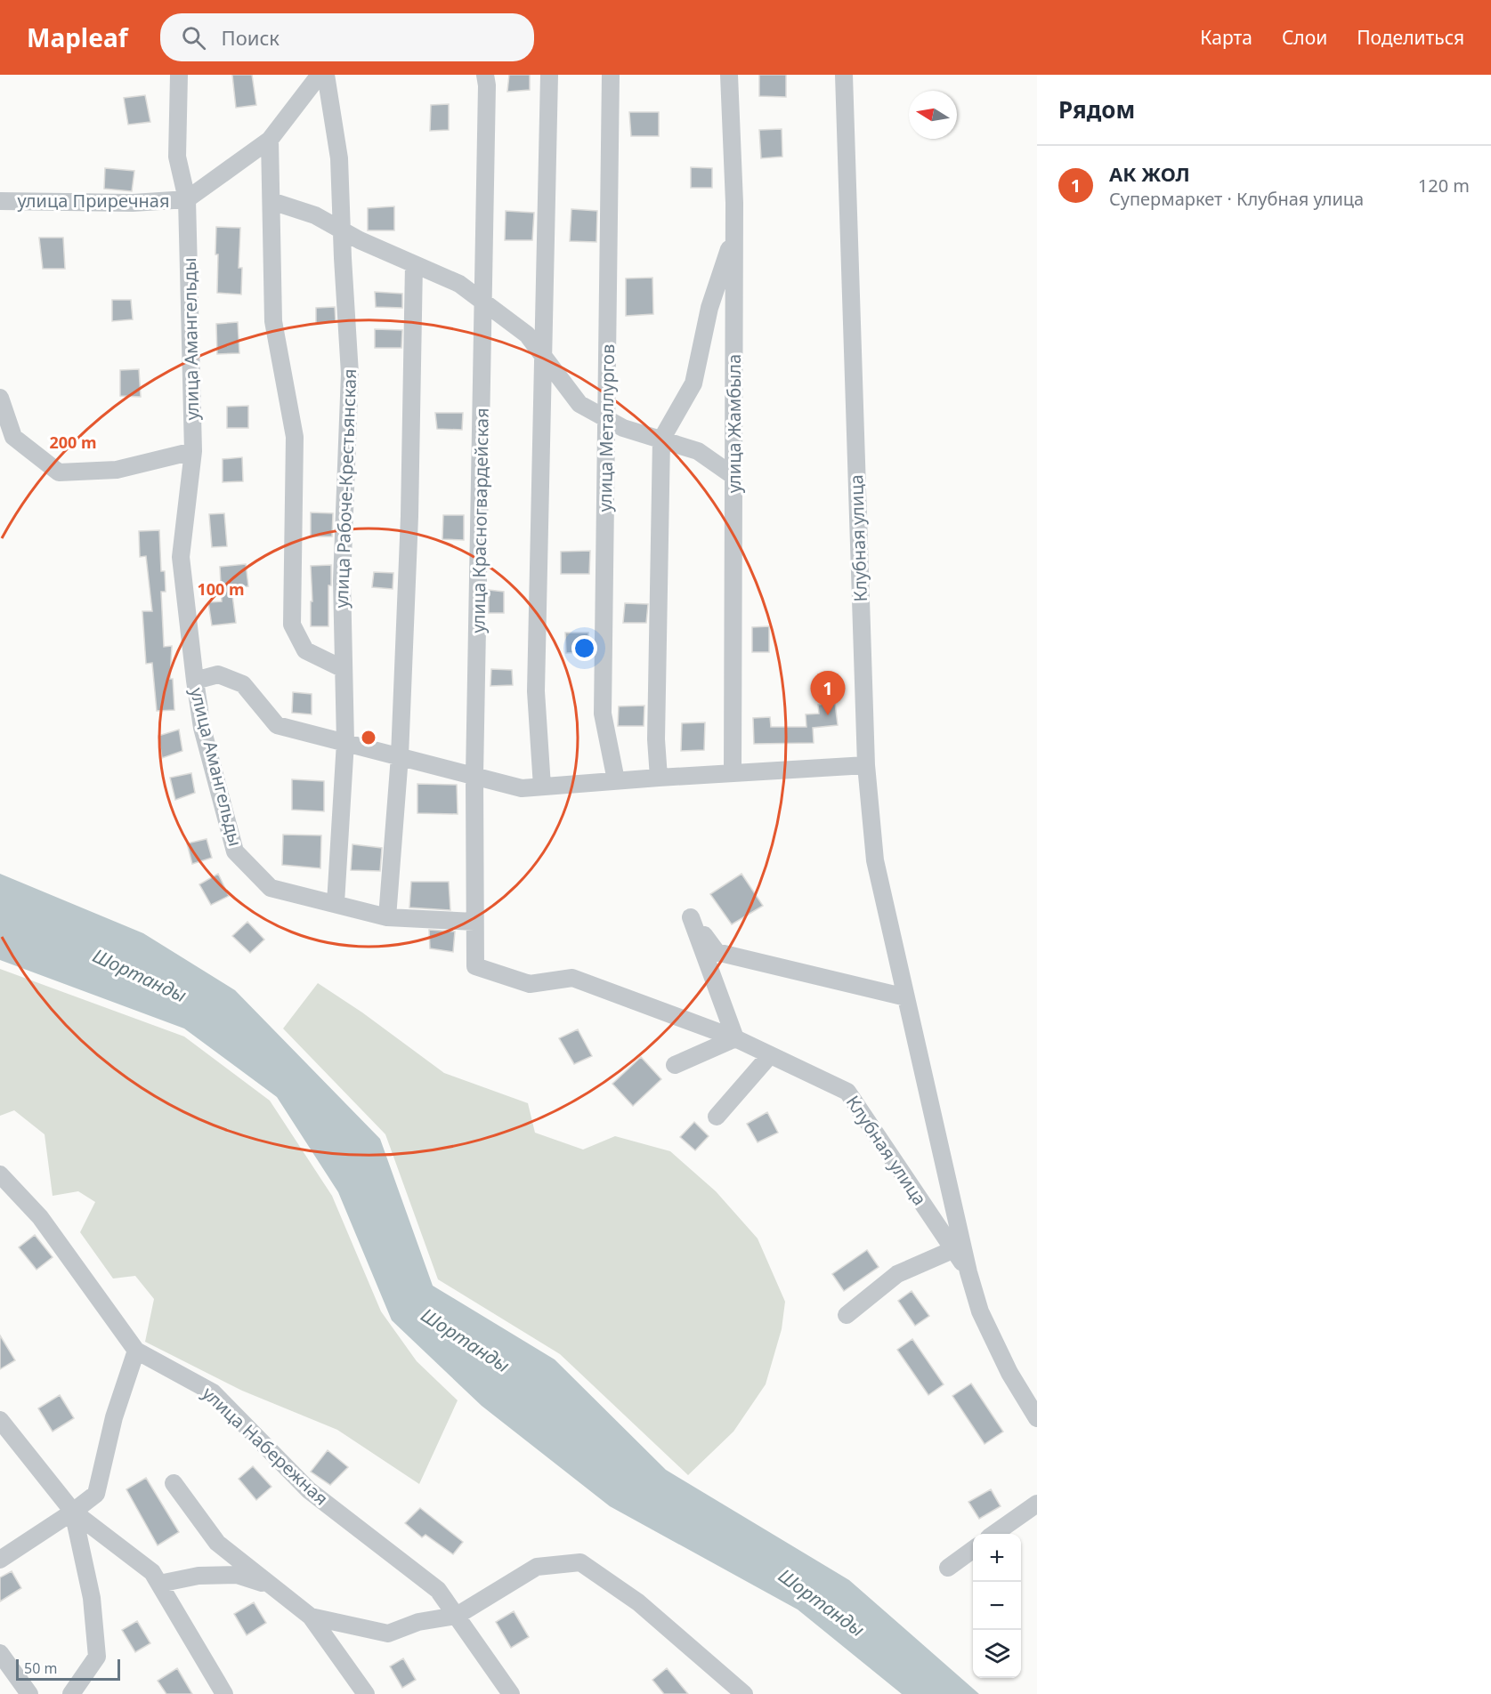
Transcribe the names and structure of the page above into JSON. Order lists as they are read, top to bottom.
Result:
{
  "streets": {
    "street": [
      "улица Приречная",
      "улица Амангельды",
      "улица Жамбыла",
      "улица Металлургов",
      "улица Рабоче-Крестьянская",
      "улица Красногвардейская",
      "Клубная улица",
      "улица Набережная"
    ]
  },
  "crossings": [
    ["улица Приречная", "улица Амангельды"],
    ["улица Амангельды", "улица Рабоче-Крестьянская"],
    ["улица Амангельды", "улица Красногвардейская"],
    ["улица Красногвардейская", "Клубная улица"]
  ],
  "water": ["Шортанды"],
  "scale_bar": "50 m",
  "north": "left",
  "page": {
    "header": "Mapleaf",
    "search": "Поиск",
    "nav": ["Карта", "Слои", "Поделиться"],
    "heading": "Рядом",
    "list": [
      {
        "mark": "1",
        "name": "АК ЖОЛ",
        "note": "Супермаркет · Клубная улица",
        "value": "120 m"
      }
    ],
    "pins": "1",
    "map_buttons": ["+", "−"],
    "scale": "50 m"
  },
  "rings": ["200 m", "100 m"]
}
